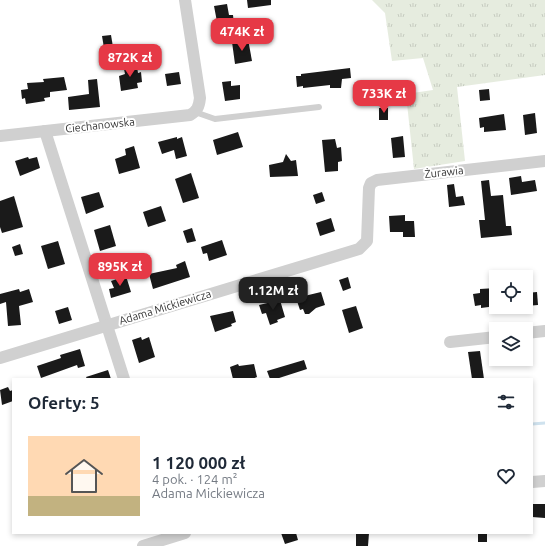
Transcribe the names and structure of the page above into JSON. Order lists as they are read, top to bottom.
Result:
{
  "streets": {
    "street": ["Ciechanowska", "Żurawia", "Adama Mickiewicza"]
  },
  "crossings": [
    ["Żurawia", "Adama Mickiewicza"]
  ],
  "page": {
    "price": [
      "474K zł",
      "872K zł",
      "733K zł",
      "895K zł",
      "1.12M zł"
    ],
    "heading": "Oferty: 5",
    "list": [
      {
        "name": "1 120 000 zł",
        "note": "4 pok. · 124 m² · Adama Mickiewicza"
      }
    ]
  }
}
